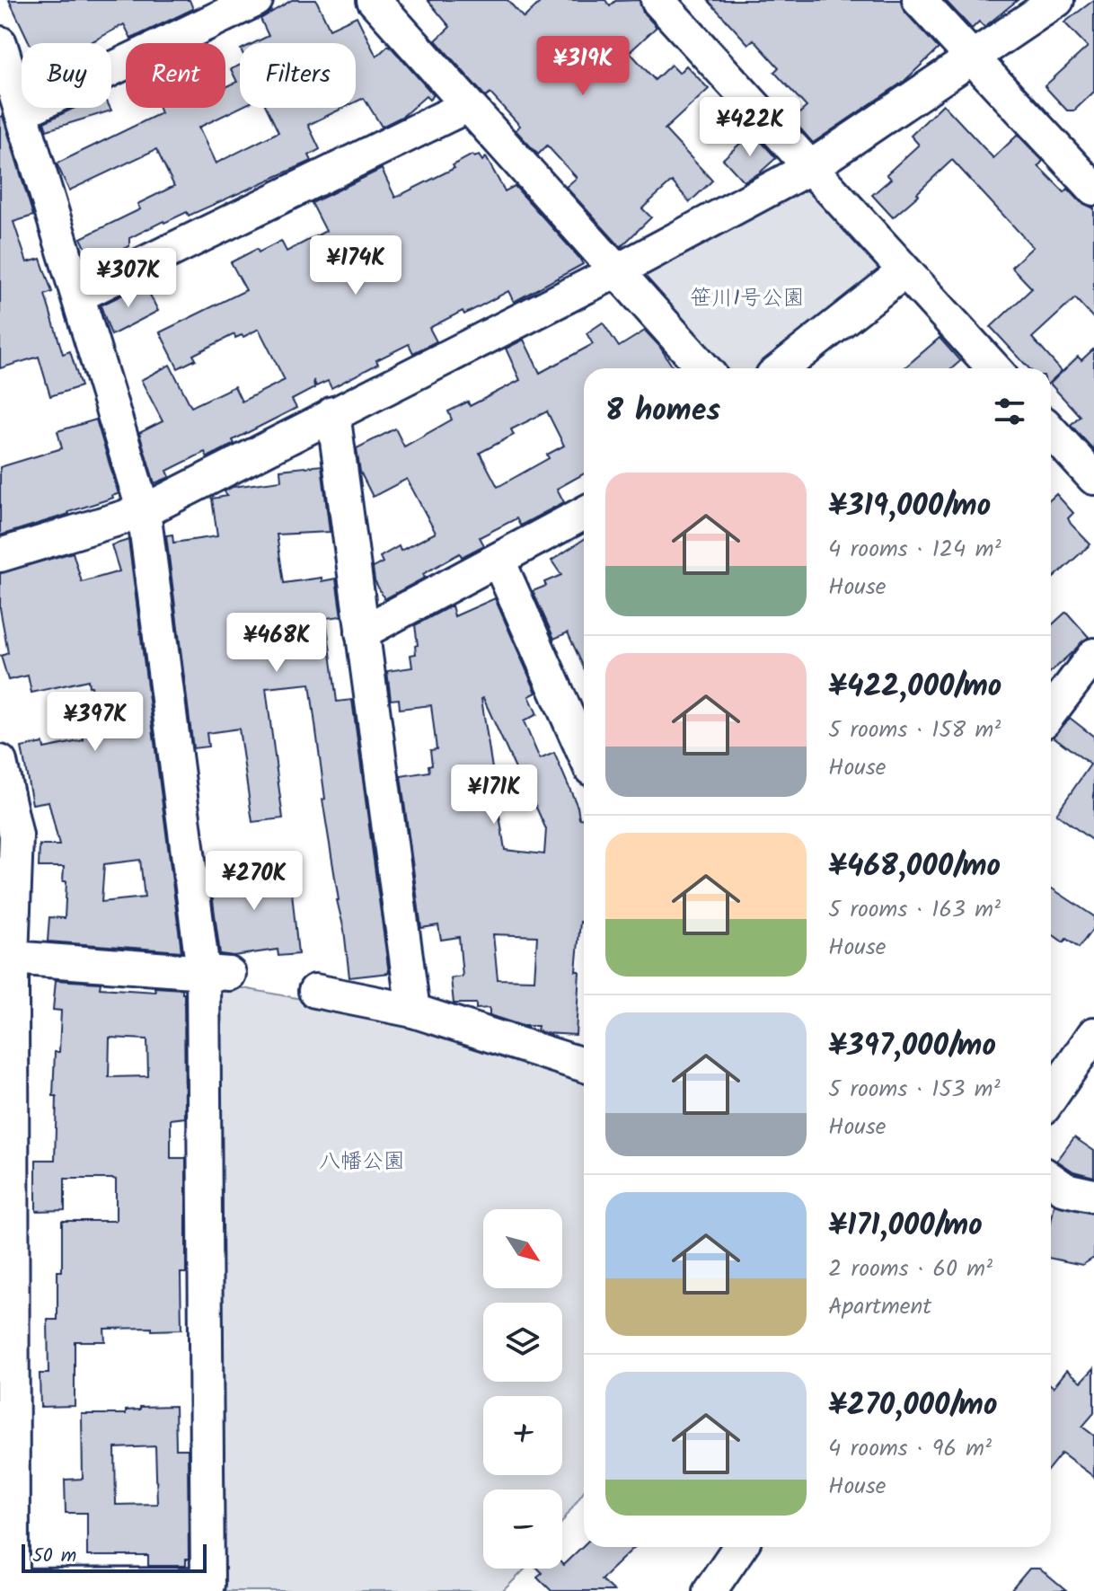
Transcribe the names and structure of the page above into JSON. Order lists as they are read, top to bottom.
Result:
{
  "parks": ["笹川1号公園", "八幡公園"],
  "scale_bar": "50 m",
  "north": "bottom right",
  "page": {
    "price": [
      "¥319K",
      "¥422K",
      "¥174K",
      "¥307K",
      "¥468K",
      "¥397K",
      "¥171K",
      "¥270K"
    ],
    "chip": ["Buy", "Rent", "Filters"],
    "heading": "8 homes",
    "list": [
      {
        "name": "¥319,000/mo",
        "note": "4 rooms · 124 m² · House"
      },
      {
        "name": "¥422,000/mo",
        "note": "5 rooms · 158 m² · House"
      },
      {
        "name": "¥468,000/mo",
        "note": "5 rooms · 163 m² · House"
      },
      {
        "name": "¥397,000/mo",
        "note": "5 rooms · 153 m² · House"
      },
      {
        "name": "¥171,000/mo",
        "note": "2 rooms · 60 m² · Apartment"
      },
      {
        "name": "¥270,000/mo",
        "note": "4 rooms · 96 m² · House"
      }
    ],
    "map_buttons": ["+", "−"],
    "scale": "50 m"
  }
}
